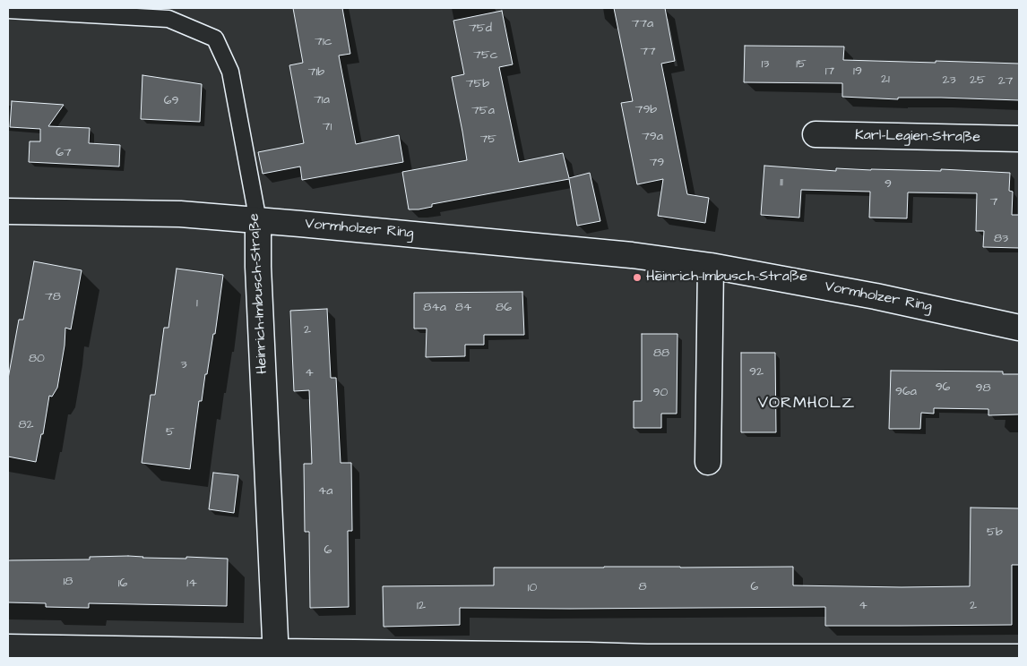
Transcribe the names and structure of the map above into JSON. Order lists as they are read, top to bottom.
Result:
{
  "streets": {
    "street": ["Karl-Legien-Straße", "Vormholzer Ring", "Heinrich-Imbusch-Straße"]
  },
  "crossings": [
    ["Vormholzer Ring", "Heinrich-Imbusch-Straße"]
  ],
  "districts": ["VORMHOLZ"],
  "places": ["Heinrich-Imbusch-Straße"],
  "house_numbers": [
    "77a",
    "75d",
    "71c",
    "77",
    "75c",
    "13",
    "15",
    "17",
    "19",
    "71b",
    "21",
    "23",
    "25",
    "27",
    "75b",
    "71a",
    "69",
    "79b",
    "75a",
    "71",
    "79a",
    "75",
    "67",
    "79",
    "11",
    "9",
    "7",
    "83",
    "78",
    "1",
    "84a",
    "84",
    "86",
    "2",
    "88",
    "80",
    "3",
    "92",
    "4",
    "96",
    "98",
    "96a",
    "90",
    "82",
    "5",
    "4a",
    "5b",
    "6",
    "18",
    "16",
    "14",
    "8",
    "6",
    "10",
    "12",
    "4",
    "2"
  ]
}
